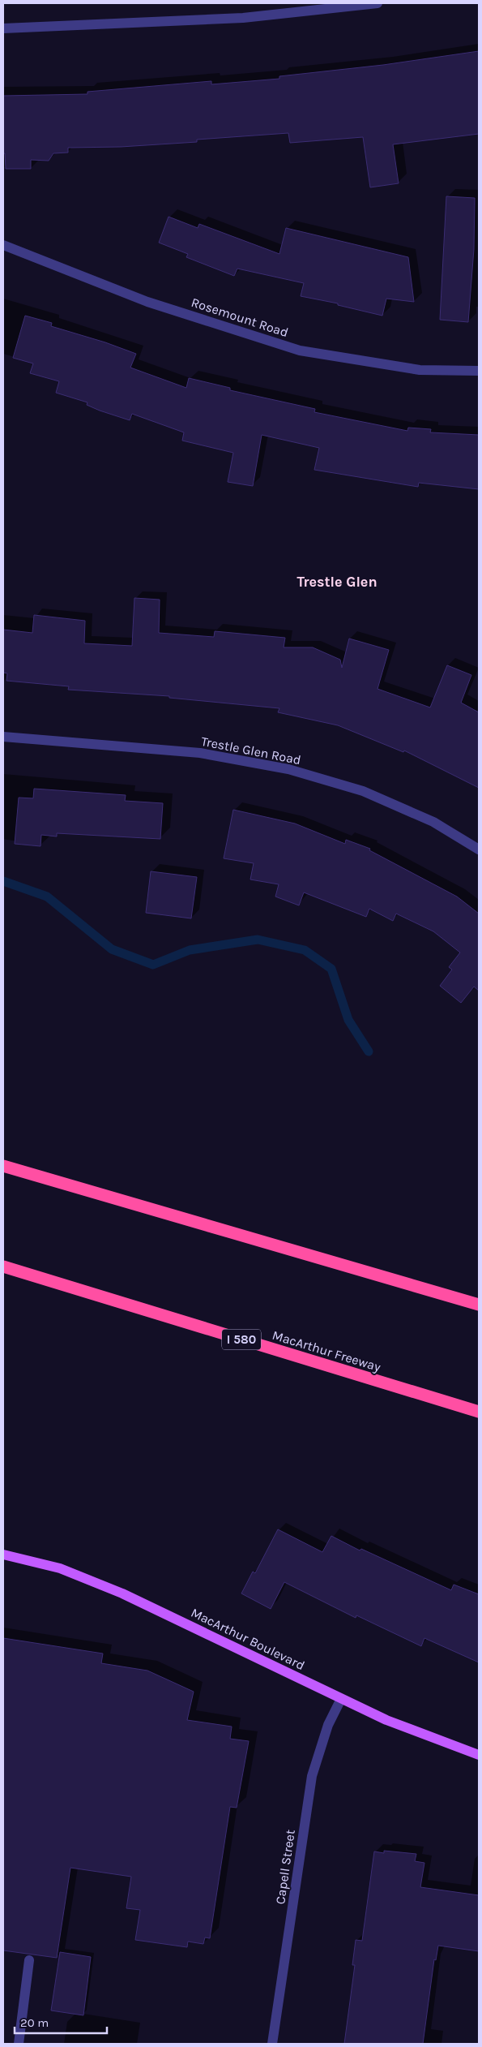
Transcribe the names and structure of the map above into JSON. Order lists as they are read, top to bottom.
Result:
{
  "streets": {
    "highway": ["I 580", "MacArthur Freeway"],
    "main road": ["MacArthur Boulevard"],
    "street": ["Rosemount Road", "Trestle Glen Road", "Capell Street"]
  },
  "crossings": [
    ["MacArthur Boulevard", "Capell Street"]
  ],
  "districts": ["Trestle Glen"],
  "scale_bar": "20 m"
}
